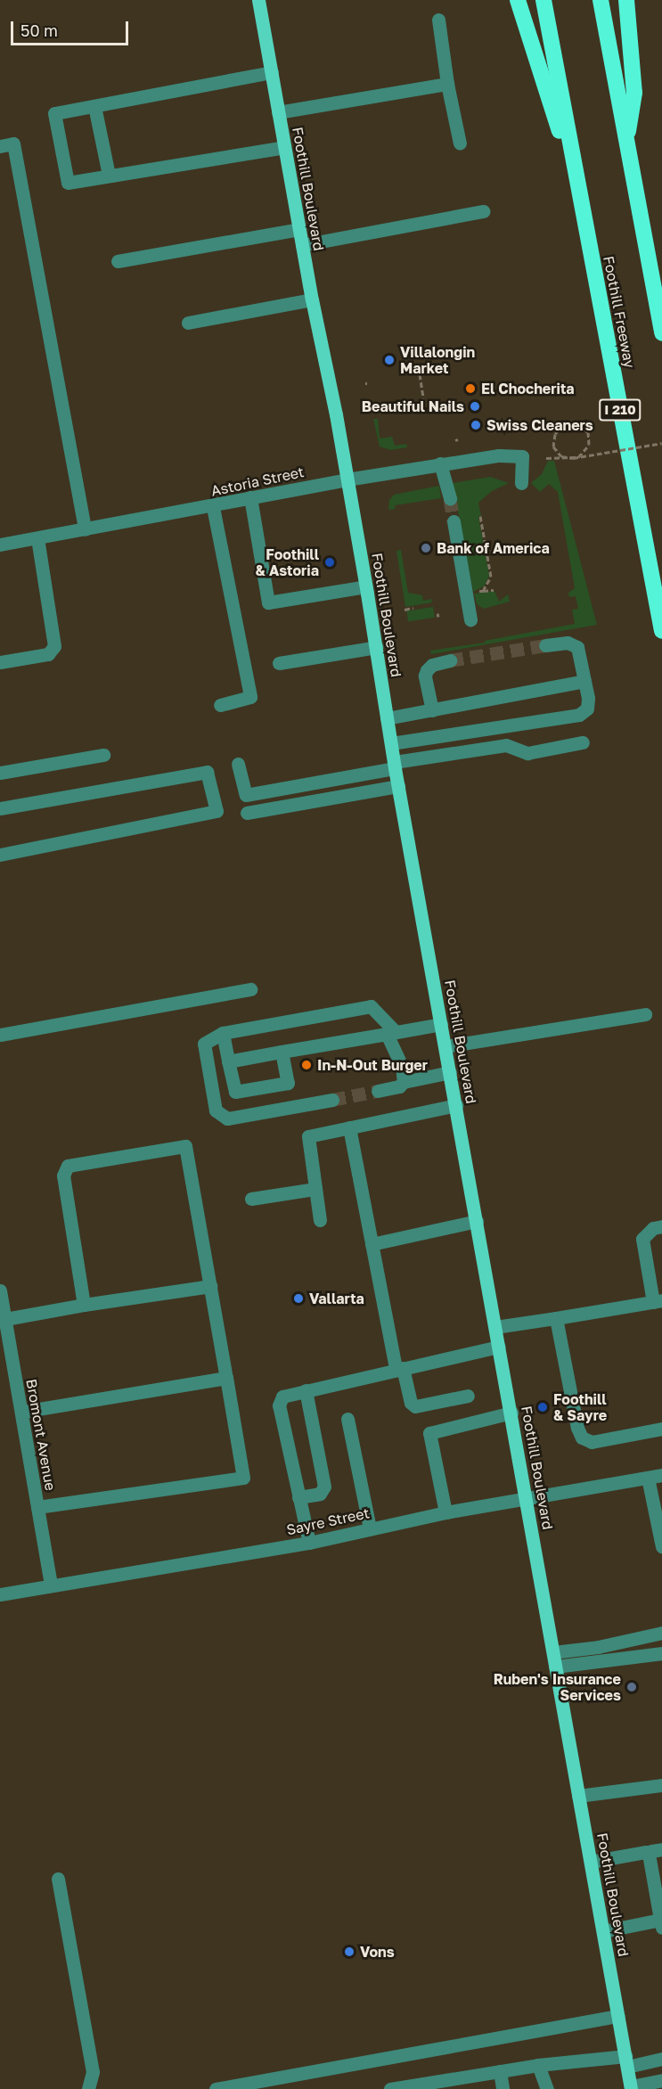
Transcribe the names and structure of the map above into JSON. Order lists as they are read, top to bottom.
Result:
{
  "streets": {
    "highway": ["Foothill Freeway", "I 210"],
    "main road": ["Foothill Boulevard"],
    "street": ["Astoria Street", "Bromont Avenue", "Sayre Street"]
  },
  "crossings": [
    ["Foothill Boulevard", "Astoria Street"],
    ["Foothill Boulevard", "Sayre Street"],
    ["Bromont Avenue", "Sayre Street"]
  ],
  "places": [
    "Villalongin Market",
    "El Chocherita",
    "Beautiful Nails",
    "Swiss Cleaners",
    "Bank of America",
    "Foothill & Astoria",
    "In-N-Out Burger",
    "Vallarta",
    "Foothill & Sayre",
    "Ruben's Insurance Services",
    "Vons"
  ],
  "scale_bar": "50 m"
}
